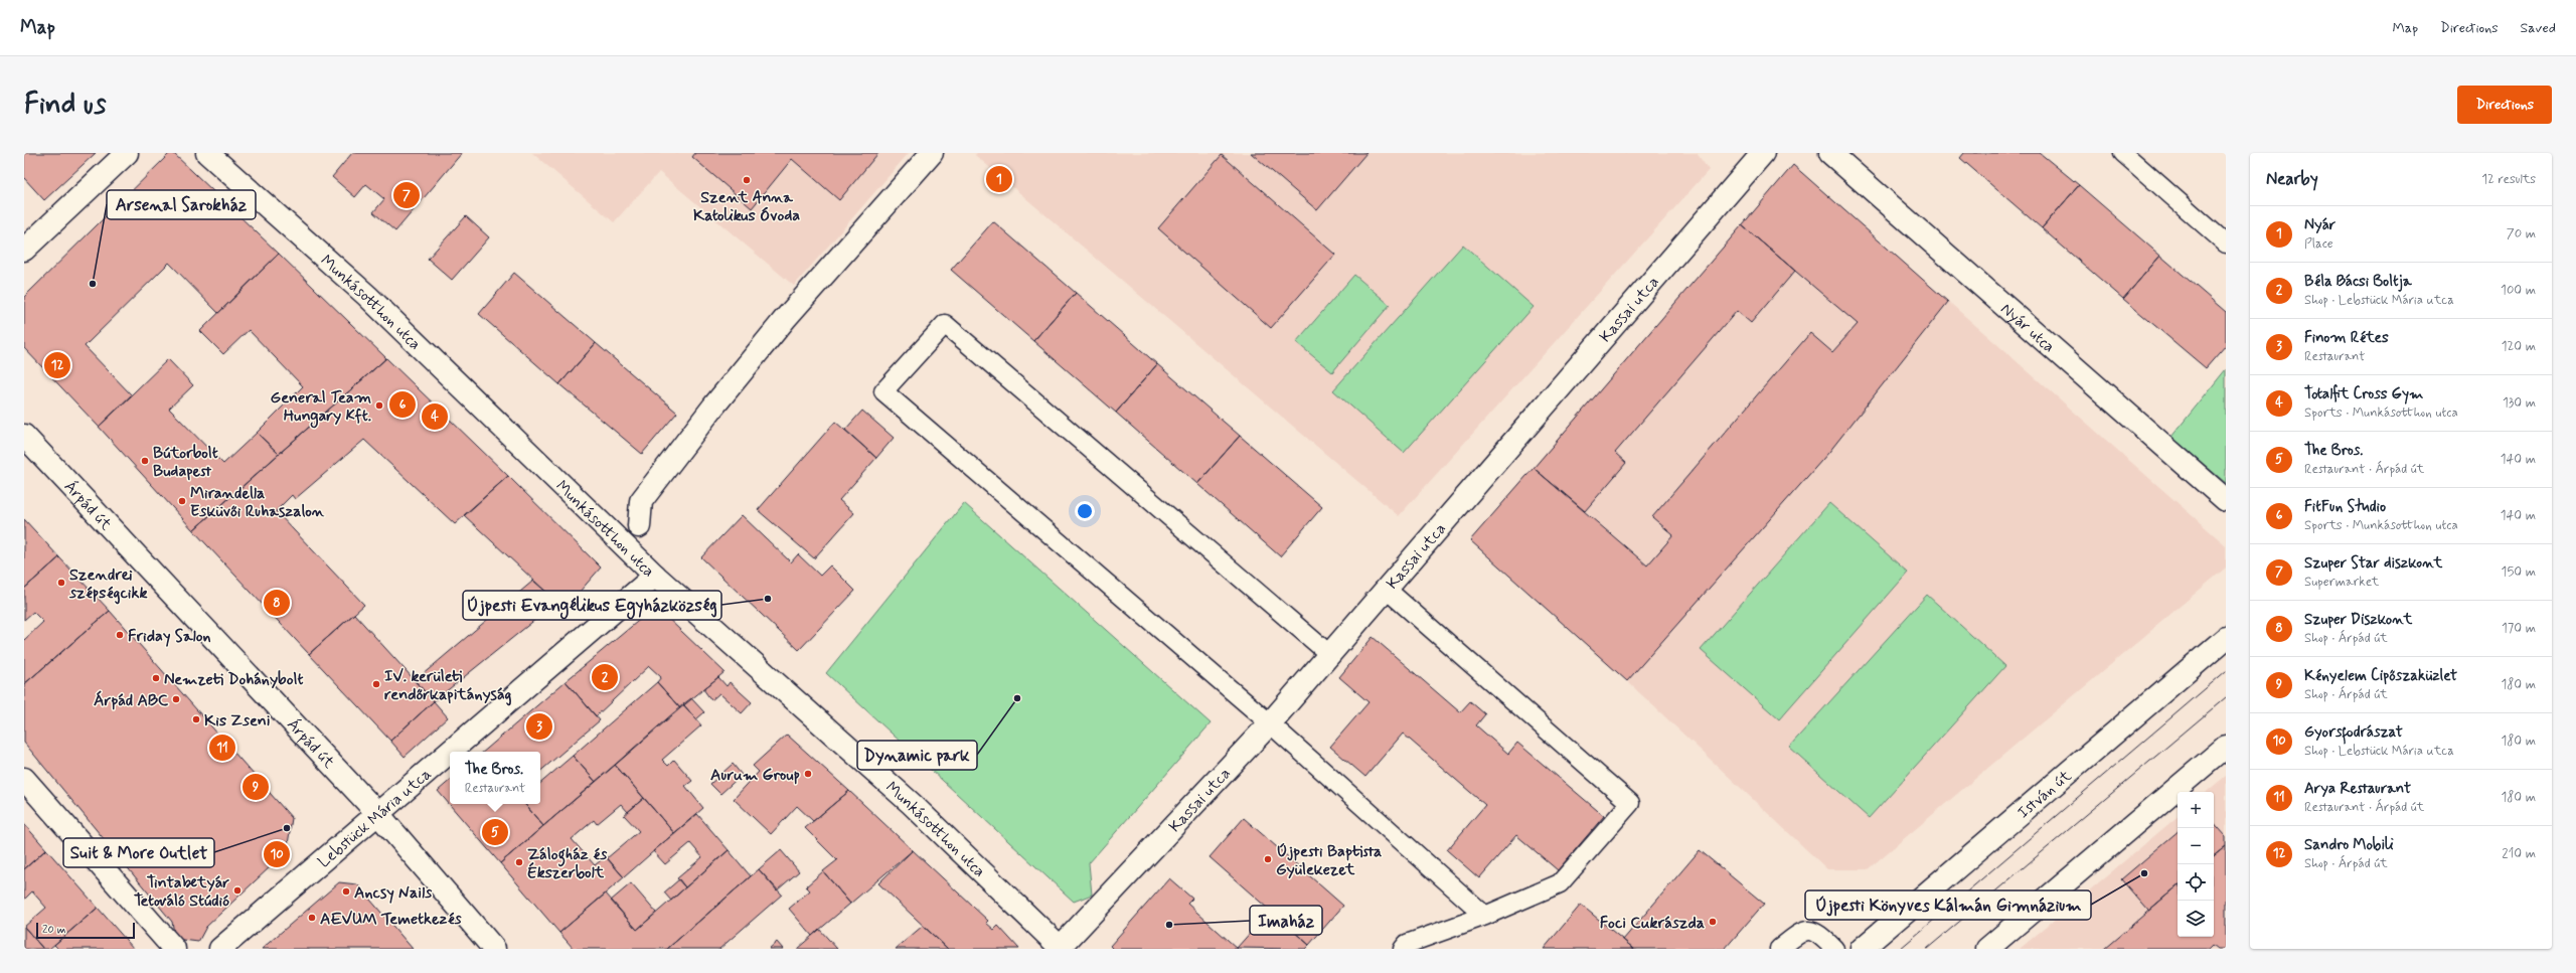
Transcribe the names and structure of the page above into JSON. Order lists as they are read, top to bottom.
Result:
{
  "streets": {
    "street": [
      "Munkásotthon utca",
      "Kassai utca",
      "Nyár utca",
      "Árpád út",
      "István út",
      "Lebstück Mária utca"
    ]
  },
  "crossings": [
    ["Munkásotthon utca", "Kassai utca"],
    ["Munkásotthon utca", "Lebstück Mária utca"],
    ["Árpád út", "Lebstück Mária utca"]
  ],
  "places": [
    "Szent Anna Katolikus Óvoda",
    "Arsenal Sarokház",
    "General Team Hungary Kft.",
    "Bútorbolt Budapest",
    "Mirandella Esküvői Ruhaszalon",
    "Szendrei szépségcikk",
    "Újpesti Evangélikus Egyházközség",
    "Friday Salon",
    "Nemzeti Dohánybolt",
    "IV. kerületi rendőrkapitányság",
    "Dynamic park",
    "Árpád ABC",
    "Kis Zseni",
    "Aurum Group",
    "Suit & More Outlet",
    "Újpesti Baptista Gyülekezet",
    "Zálogház és Ékszerbolt",
    "Újpesti Könyves Kálmán Gimnázium",
    "Tintabetyár Tetováló Stúdió",
    "Ancsy Nails",
    "AEVUM Temetkezés",
    "Foci Cukrászda",
    "Imaház"
  ],
  "scale_bar": "20 m",
  "page": {
    "header": "Map",
    "nav": ["Map", "Directions", "Saved"],
    "buttons": "Directions",
    "title": "Find us",
    "heading": ["Nearby", "12 results"],
    "pins": [
      "1",
      "7",
      "12",
      "6",
      "4",
      "8",
      "2",
      "3",
      "11",
      "9",
      "5",
      "10"
    ],
    "list": [
      {
        "mark": "1",
        "name": "Nyár",
        "note": "Place",
        "value": "70 m"
      },
      {
        "mark": "2",
        "name": "Béla Bácsi Boltja",
        "note": "Shop · Lebstück Mária utca",
        "value": "100 m"
      },
      {
        "mark": "3",
        "name": "Finom Rétes",
        "note": "Restaurant",
        "value": "120 m"
      },
      {
        "mark": "4",
        "name": "Totalfit Cross Gym",
        "note": "Sports · Munkásotthon utca",
        "value": "130 m"
      },
      {
        "mark": "5",
        "name": "The Bros.",
        "note": "Restaurant · Árpád út",
        "value": "140 m"
      },
      {
        "mark": "6",
        "name": "FitFun Studio",
        "note": "Sports · Munkásotthon utca",
        "value": "140 m"
      },
      {
        "mark": "7",
        "name": "Szuper Star diszkont",
        "note": "Supermarket",
        "value": "150 m"
      },
      {
        "mark": "8",
        "name": "Szuper Diszkont",
        "note": "Shop · Árpád út",
        "value": "170 m"
      },
      {
        "mark": "9",
        "name": "Kényelem Cipőszaküzlet",
        "note": "Shop · Árpád út",
        "value": "180 m"
      },
      {
        "mark": "10",
        "name": "Gyorsfodrászat",
        "note": "Shop · Lebstück Mária utca",
        "value": "180 m"
      },
      {
        "mark": "11",
        "name": "Arya Restaurant",
        "note": "Restaurant · Árpád út",
        "value": "180 m"
      },
      {
        "mark": "12",
        "name": "Sandro Mobili",
        "note": "Shop · Árpád út",
        "value": "210 m"
      }
    ],
    "popup": ["The Bros.", "Restaurant"],
    "map_buttons": ["+", "−"],
    "scale": "20 m"
  }
}
